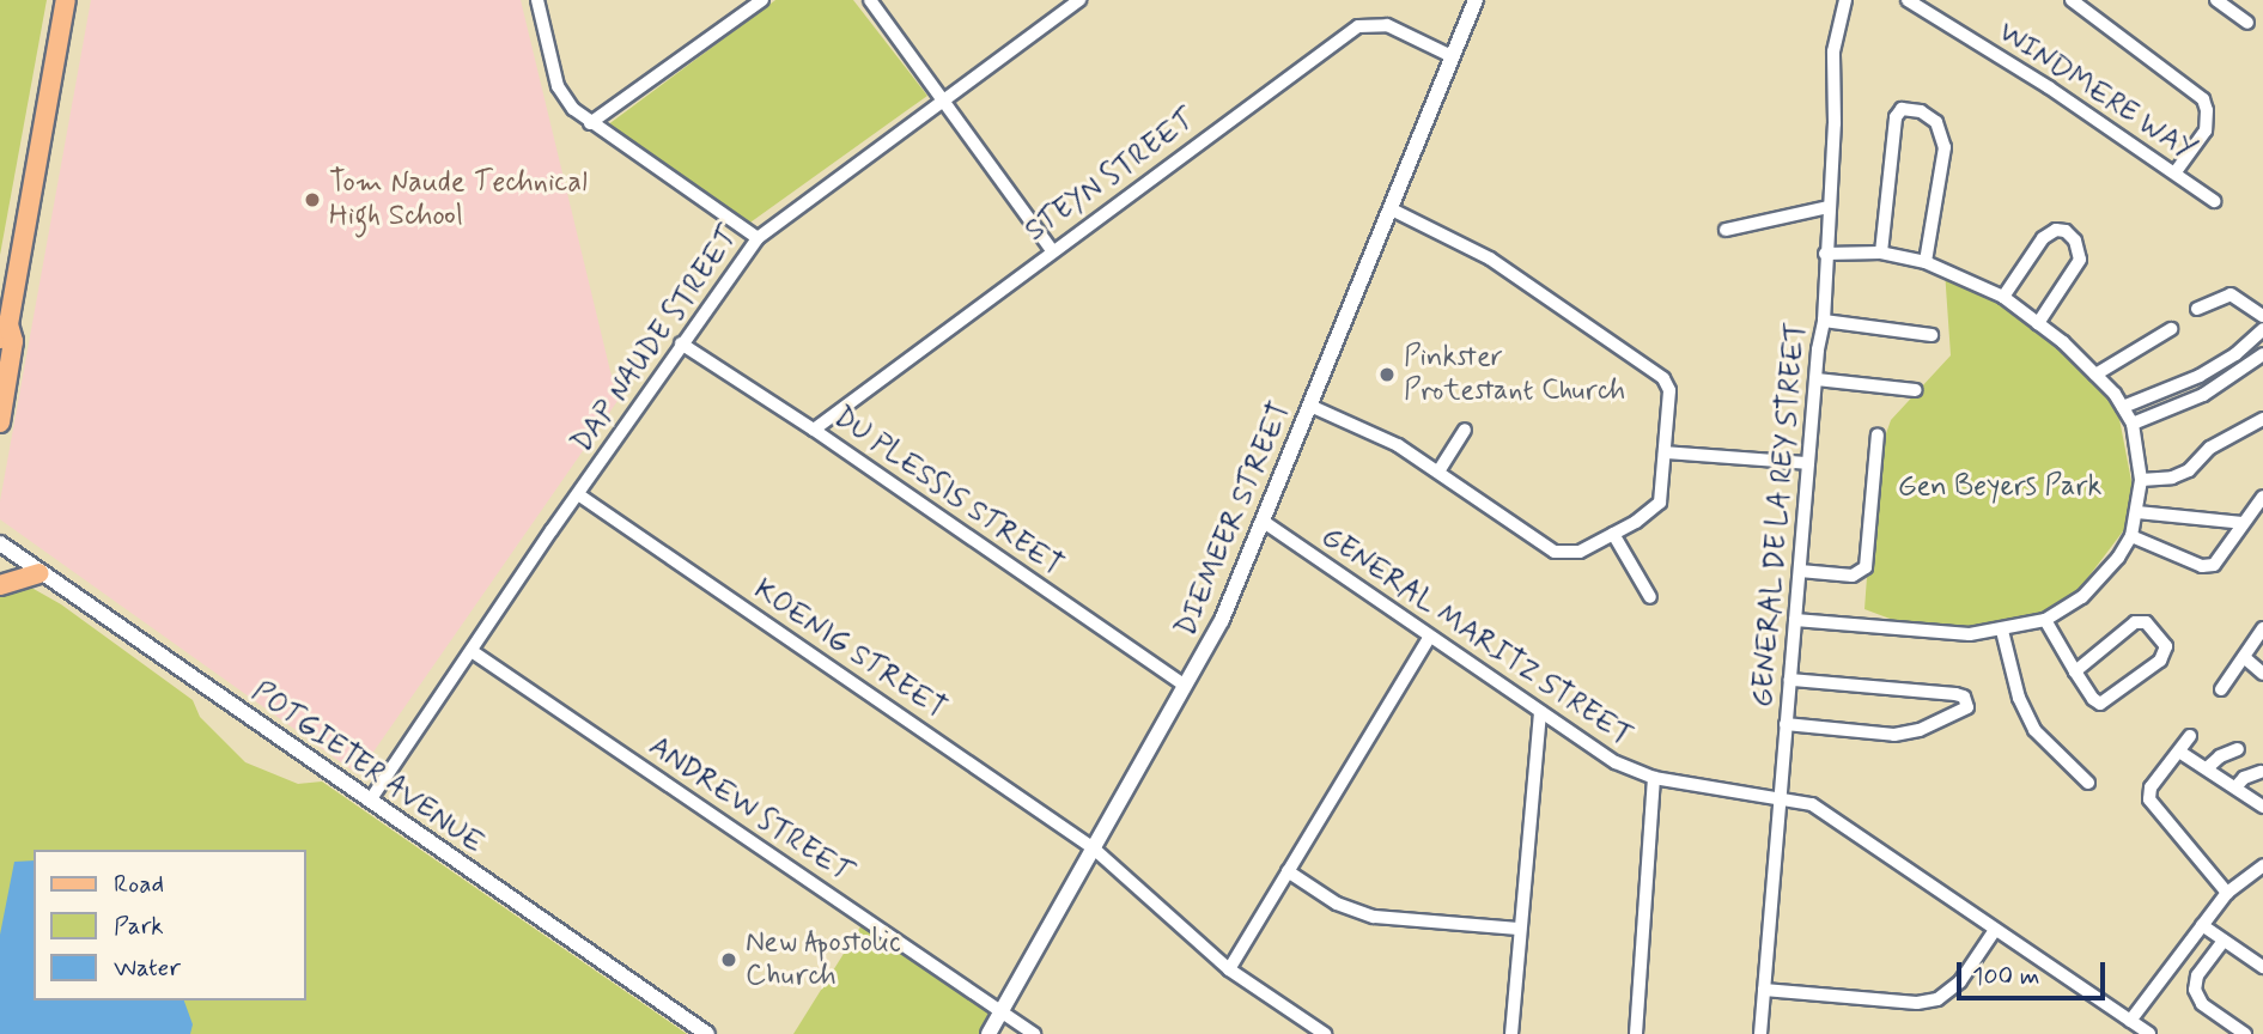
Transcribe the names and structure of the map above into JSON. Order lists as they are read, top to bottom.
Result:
{
  "streets": {
    "street": [
      "WINDMERE WAY",
      "STEYN STREET",
      "DAP NAUDE STREET",
      "DU PLESSIS STREET",
      "GENERAL DE LA REY STREET",
      "DIEMEER STREET",
      "GENERAL MARITZ STREET",
      "KOENIG STREET",
      "POTGIETER AVENUE",
      "ANDREW STREET"
    ]
  },
  "crossings": [
    ["STEYN STREET", "DU PLESSIS STREET"],
    ["STEYN STREET", "DIEMEER STREET"],
    ["DAP NAUDE STREET", "DU PLESSIS STREET"],
    ["DAP NAUDE STREET", "KOENIG STREET"],
    ["DAP NAUDE STREET", "POTGIETER AVENUE"],
    ["DAP NAUDE STREET", "ANDREW STREET"],
    ["DU PLESSIS STREET", "DIEMEER STREET"],
    ["GENERAL DE LA REY STREET", "GENERAL MARITZ STREET"],
    ["DIEMEER STREET", "GENERAL MARITZ STREET"],
    ["DIEMEER STREET", "KOENIG STREET"],
    ["DIEMEER STREET", "ANDREW STREET"]
  ],
  "parks": ["Gen Beyers Park"],
  "places": ["Tom Naude Technical High School", "Pinkster Protestant Church", "New Apostolic Church"],
  "legend": ["Road", "Park", "Water"],
  "scale_bar": "100 m"
}
